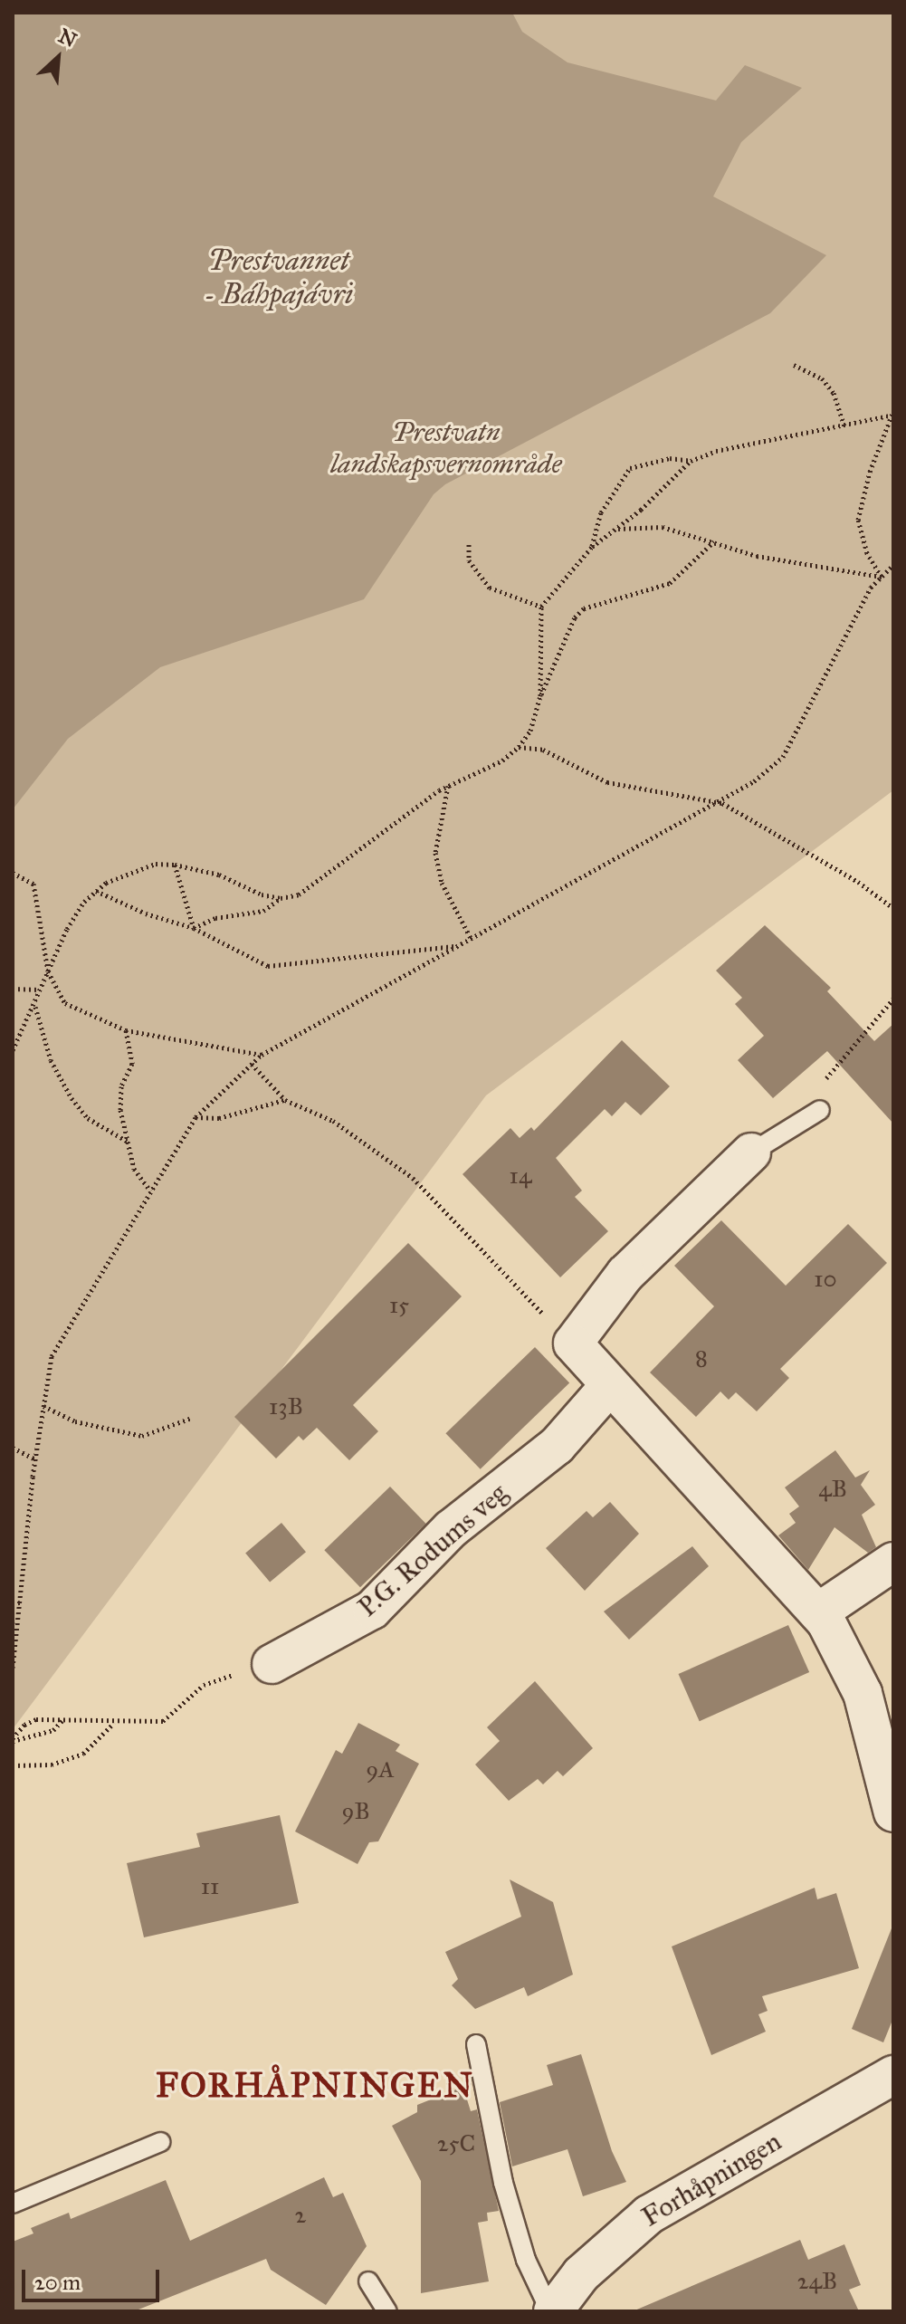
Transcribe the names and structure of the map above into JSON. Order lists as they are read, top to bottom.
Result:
{
  "streets": {
    "street": ["P.G. Rodums veg", "Forhåpningen"]
  },
  "districts": ["FORHÅPNINGEN"],
  "water": ["Prestvannet - Báhpajávri"],
  "parks": ["Prestvatn landskapsvernområde"],
  "house_numbers": [
    "14",
    "10",
    "15",
    "8",
    "13B",
    "4B",
    "9A",
    "9B",
    "11",
    "25C",
    "2",
    "24B"
  ],
  "scale_bar": "20 m",
  "north": "top right"
}
